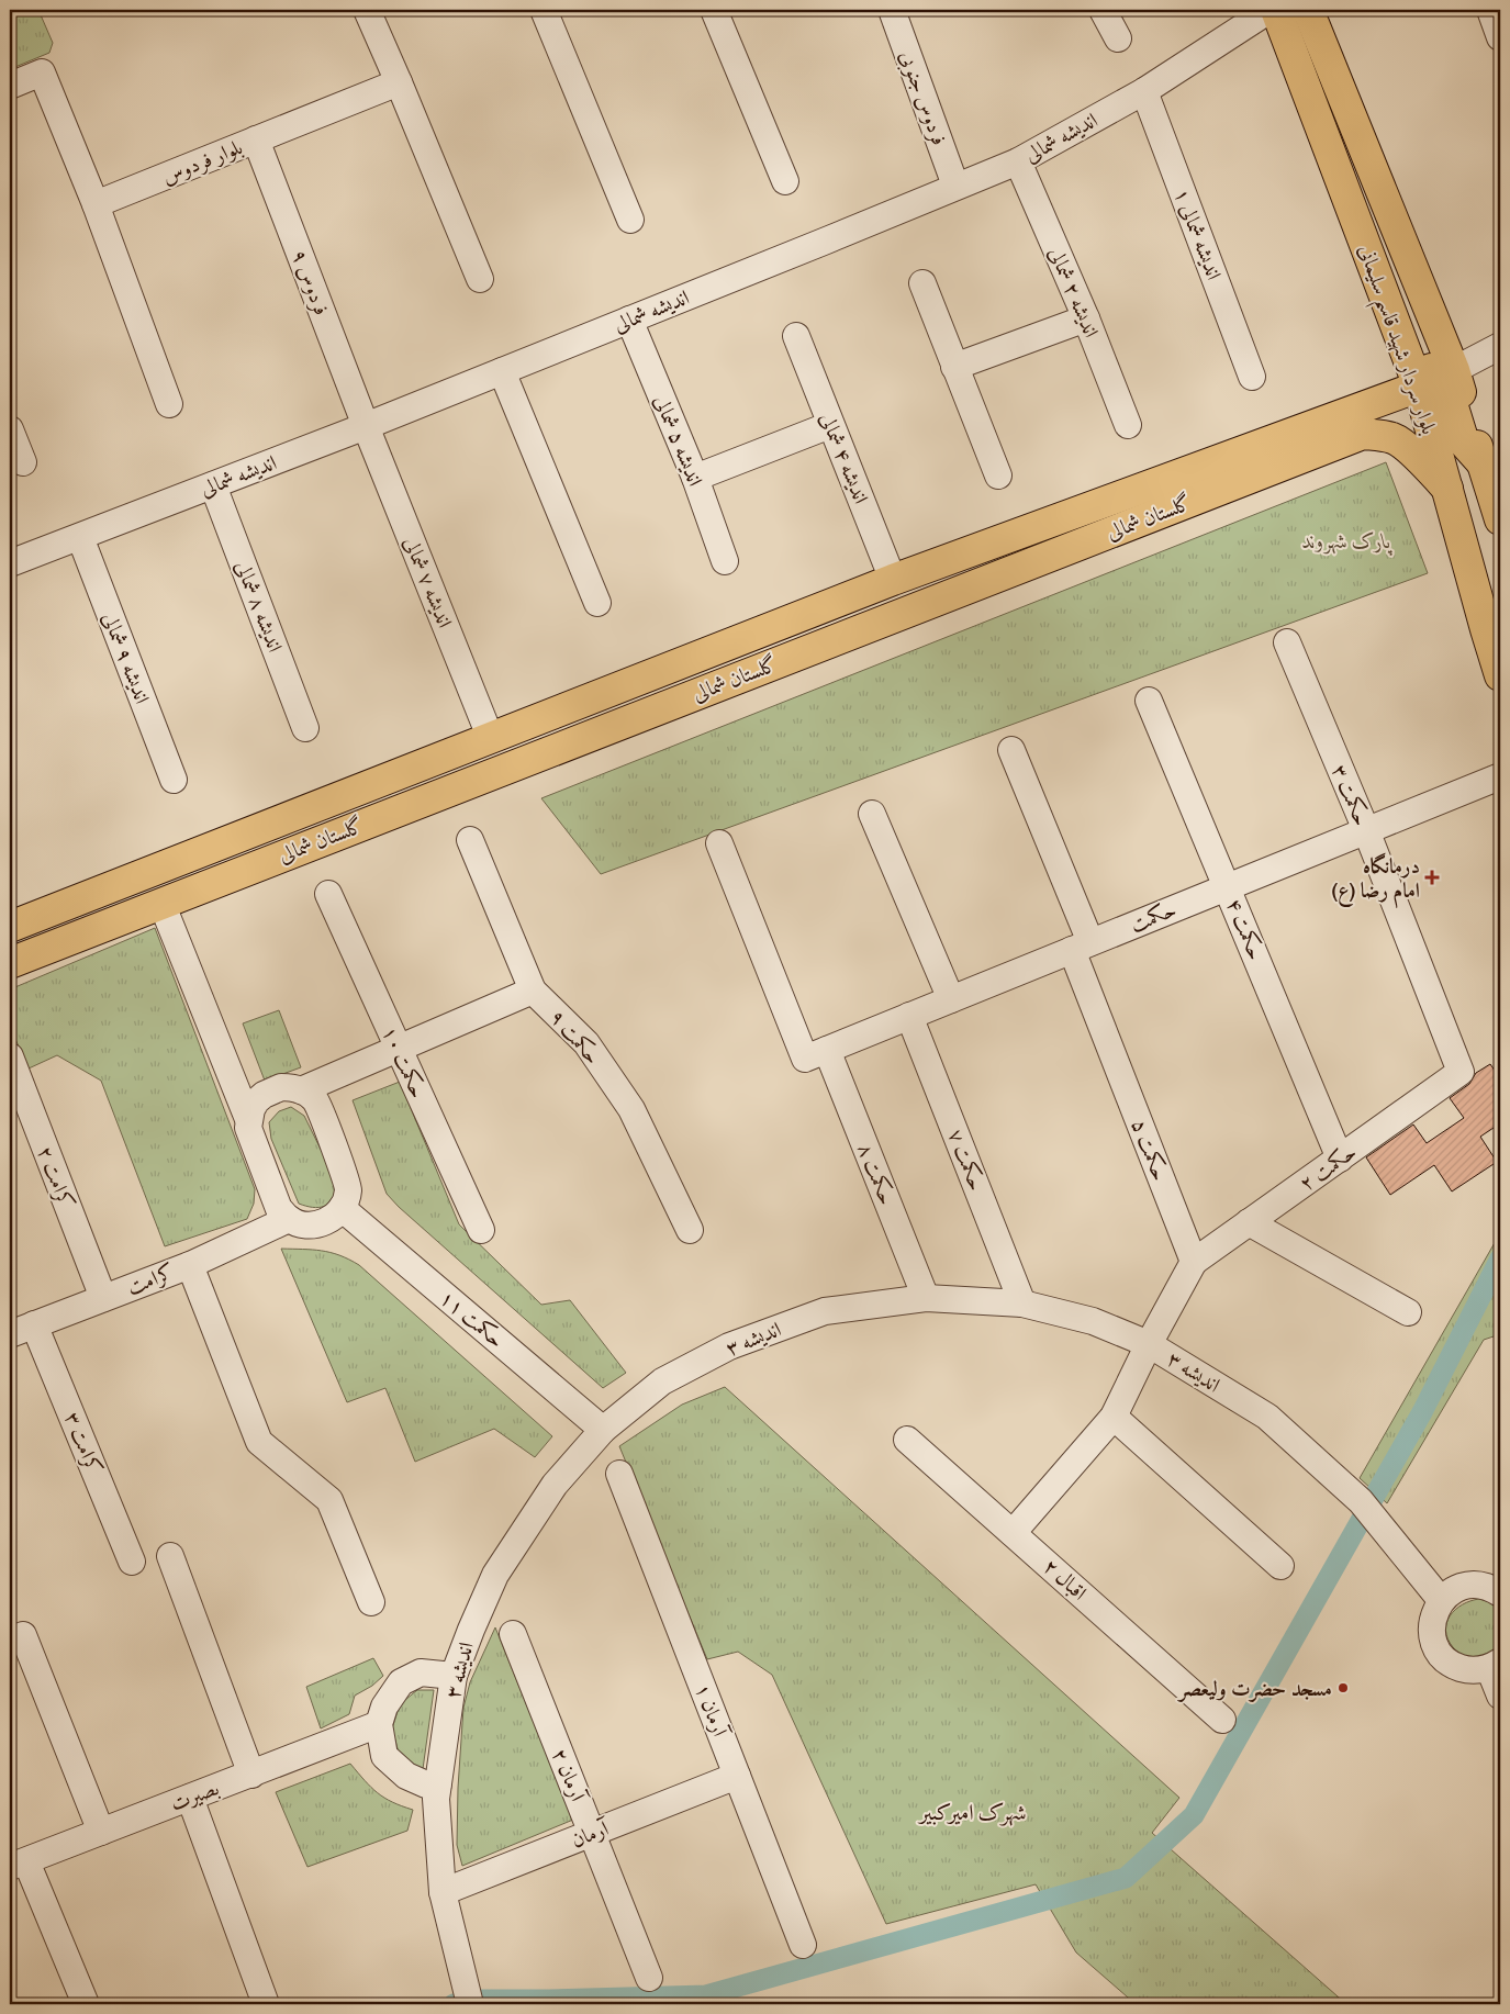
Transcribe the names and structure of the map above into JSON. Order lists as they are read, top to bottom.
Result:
{
  "streets": {
    "main road": ["بلوار سردار شهید قاسم سلیمانی", "گلستان شمالی"],
    "street": [
      "فردوس جنوبی",
      "اندیشه شمالی",
      "بلوار فردوس",
      "اندیشه شمالی ۱",
      "فردوس ۹",
      "اندیشه ۲ شمالی",
      "اندیشه ۵ شمالی",
      "اندیشه ۴ شمالی",
      "اندیشه ۷ شمالی",
      "اندیشه ۸ شمالی",
      "اندیشه ۹ شمالی",
      "حکمت ۳",
      "حکمت",
      "حکمت ۴",
      "حکمت ۹",
      "حکمت ۱۰",
      "حکمت ۵",
      "حکمت ۷",
      "حکمت ۲",
      "حکمت ۸",
      "کرامت ۲",
      "کرامت",
      "حکمت ۱۱",
      "اندیشه ۳",
      "کرامت ۳",
      "اقبال ۲",
      "آرمان ۱",
      "آرمان ۲",
      "بصیرت",
      "آرمان"
    ]
  },
  "crossings": [
    ["فردوس جنوبی", "اندیشه شمالی"],
    ["اندیشه شمالی", "اندیشه شمالی ۱"],
    ["اندیشه شمالی", "فردوس ۹"],
    ["اندیشه شمالی", "اندیشه ۲ شمالی"],
    ["اندیشه شمالی", "اندیشه ۵ شمالی"],
    ["اندیشه شمالی", "اندیشه ۷ شمالی"],
    ["اندیشه شمالی", "اندیشه ۸ شمالی"],
    ["اندیشه شمالی", "اندیشه ۹ شمالی"],
    ["بلوار فردوس", "فردوس ۹"],
    ["فردوس ۹", "اندیشه ۷ شمالی"],
    ["بلوار سردار شهید قاسم سلیمانی", "گلستان شمالی"],
    ["اندیشه ۴ شمالی", "گلستان شمالی"],
    ["گلستان شمالی", "اندیشه ۷ شمالی"],
    ["حکمت ۳", "حکمت"],
    ["حکمت ۳", "حکمت ۲"],
    ["حکمت", "حکمت ۴"],
    ["حکمت", "حکمت ۵"],
    ["حکمت", "حکمت ۷"],
    ["حکمت", "حکمت ۸"],
    ["حکمت ۴", "حکمت ۲"],
    ["حکمت ۵", "حکمت ۲"],
    ["حکمت ۷", "اندیشه ۳"],
    ["حکمت ۸", "اندیشه ۳"],
    ["کرامت ۲", "کرامت"],
    ["کرامت", "کرامت ۳"],
    ["حکمت ۱۱", "اندیشه ۳"],
    ["اندیشه ۳", "آرمان"],
    ["آرمان ۱", "آرمان"],
    ["آرمان ۲", "آرمان"]
  ],
  "districts": ["شهرک امیرکبیر"],
  "parks": ["پارک شهروند"],
  "places": {
    "health": ["درمانگاه امام رضا (ع)"],
    "other": ["مسجد حضرت ولیعصر"]
  }
}
